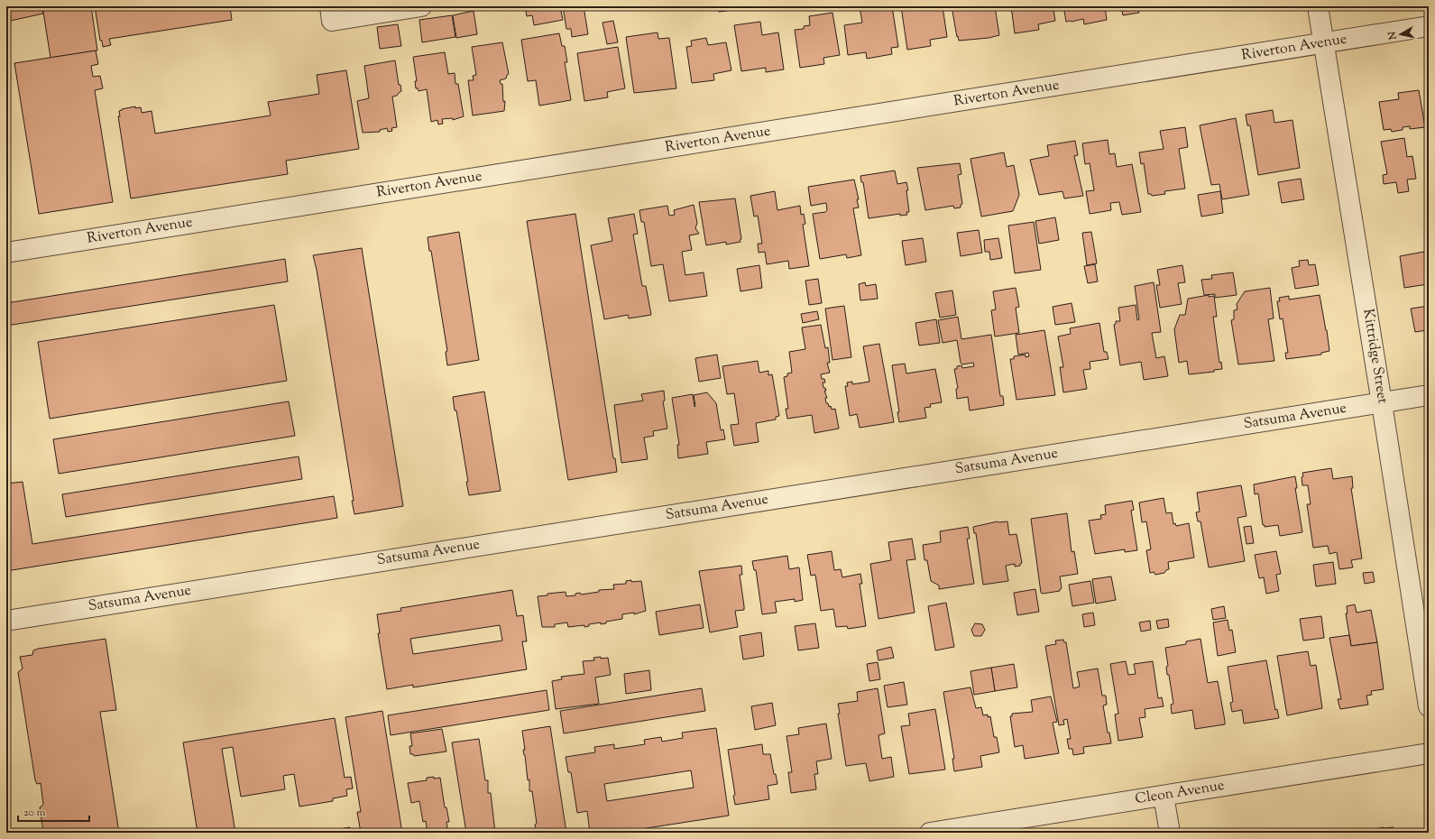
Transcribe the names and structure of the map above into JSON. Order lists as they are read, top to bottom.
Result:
{
  "streets": {
    "street": [
      "Riverton Avenue",
      "Kittridge Street",
      "Satsuma Avenue",
      "Cleon Avenue"
    ]
  },
  "crossings": [
    ["Riverton Avenue", "Kittridge Street"],
    ["Kittridge Street", "Satsuma Avenue"]
  ],
  "scale_bar": "20 m",
  "north": "left"
}
